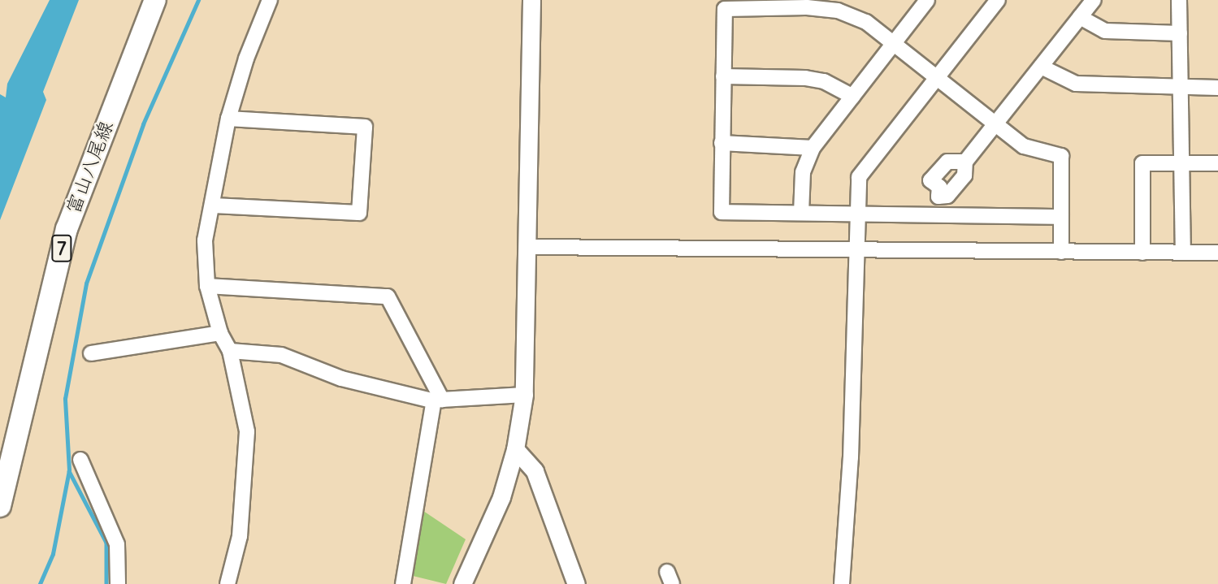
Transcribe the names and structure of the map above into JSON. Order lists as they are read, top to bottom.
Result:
{
  "streets": {
    "main road": ["富山八尾線", "7"]
  }
}
